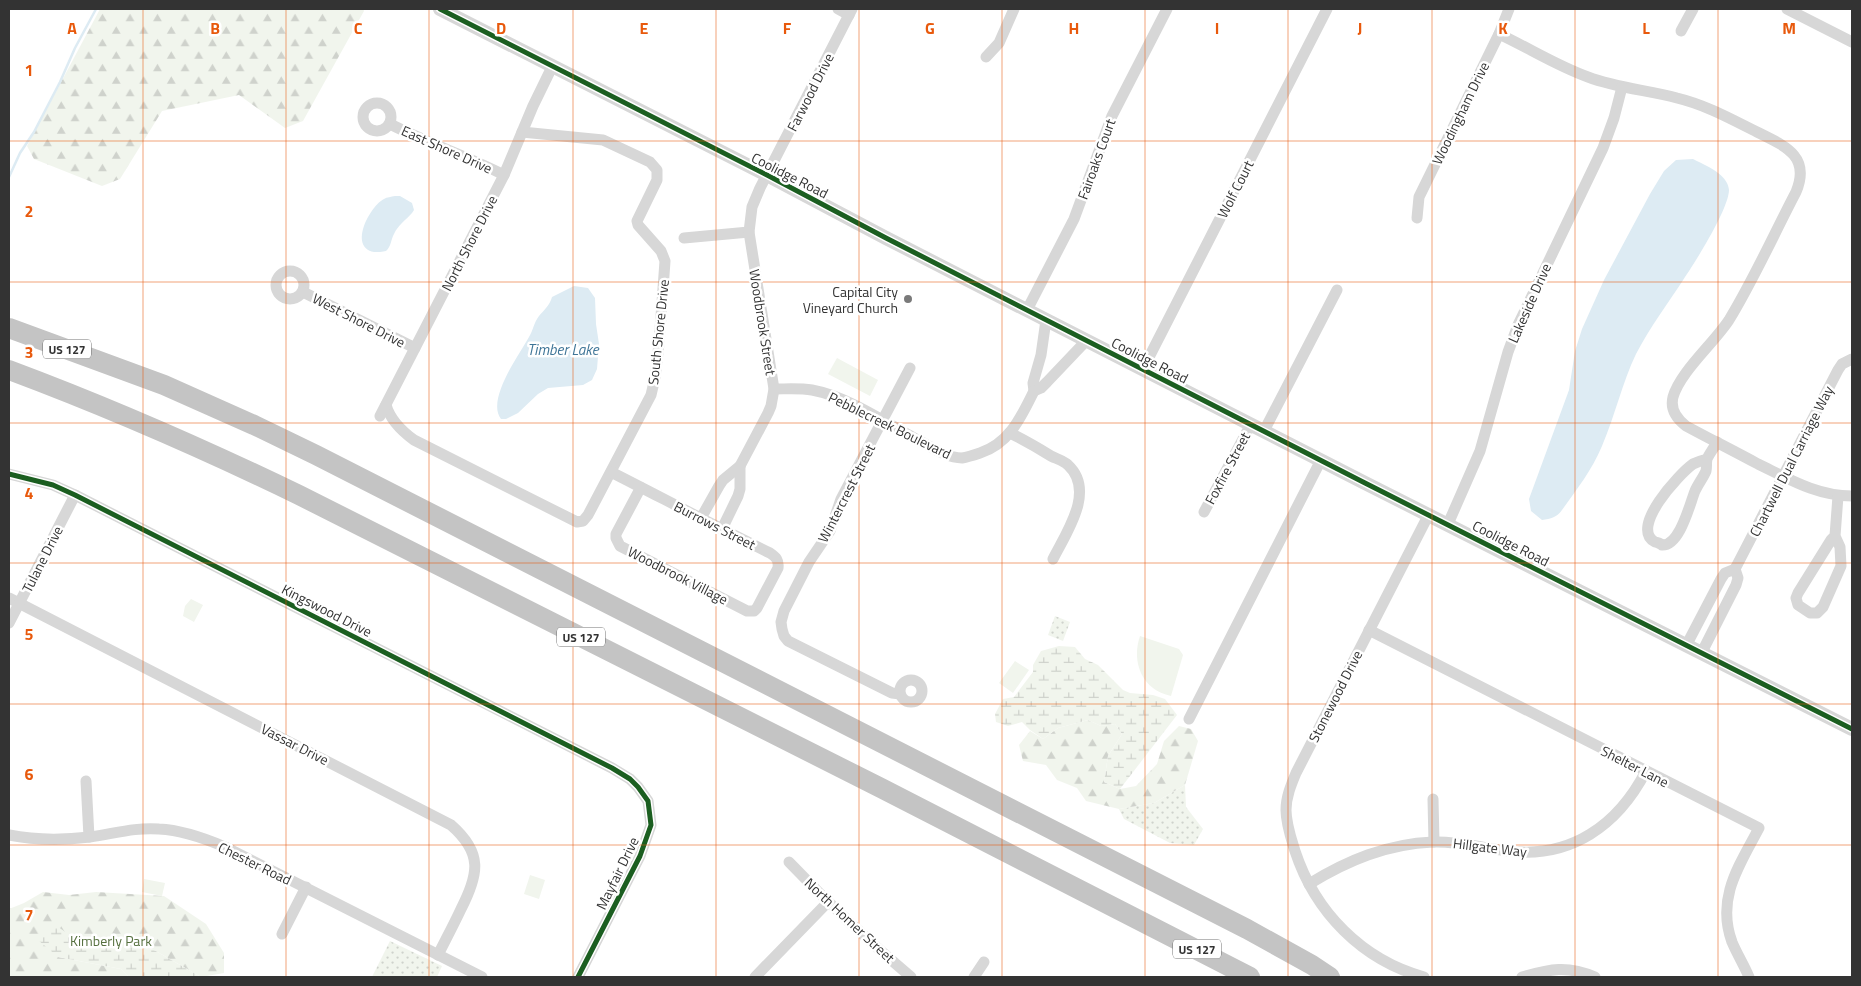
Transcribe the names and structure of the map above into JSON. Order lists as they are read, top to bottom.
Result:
{
  "streets": {
    "highway": ["US 127"],
    "street": [
      "Farwood Drive",
      "Woodingham Drive",
      "East Shore Drive",
      "Fairoaks Court",
      "Coolidge Road",
      "Wolf Court",
      "North Shore Drive",
      "Lakeside Drive",
      "West Shore Drive",
      "Woodbrook Street",
      "South Shore Drive",
      "Pebblecreek Boulevard",
      "Chartwell Dual Carriage Way",
      "Foxfire Street",
      "Wintercrest Street",
      "Burrows Street",
      "Tulane Drive",
      "Woodbrook Village",
      "Kingswood Drive",
      "Stonewood Drive",
      "Vassar Drive",
      "Shelter Lane",
      "Hillgate Way",
      "Chester Road",
      "Mayfair Drive",
      "North Homer Street"
    ]
  },
  "crossings": [
    ["Farwood Drive", "Coolidge Road"],
    ["Farwood Drive", "Woodbrook Street"],
    ["East Shore Drive", "North Shore Drive"],
    ["Fairoaks Court", "Coolidge Road"],
    ["Coolidge Road", "Wolf Court"],
    ["Coolidge Road", "North Shore Drive"],
    ["Coolidge Road", "Lakeside Drive"],
    ["Coolidge Road", "Woodbrook Street"],
    ["Coolidge Road", "Pebblecreek Boulevard"],
    ["Coolidge Road", "Chartwell Dual Carriage Way"],
    ["Coolidge Road", "Foxfire Street"],
    ["Coolidge Road", "Stonewood Drive"],
    ["North Shore Drive", "West Shore Drive"],
    ["North Shore Drive", "South Shore Drive"],
    ["Woodbrook Street", "Pebblecreek Boulevard"],
    ["Woodbrook Street", "Burrows Street"],
    ["South Shore Drive", "Burrows Street"],
    ["Pebblecreek Boulevard", "Wintercrest Street"],
    ["Burrows Street", "Woodbrook Village"],
    ["Tulane Drive", "Kingswood Drive"],
    ["Tulane Drive", "Vassar Drive"],
    ["Kingswood Drive", "Mayfair Drive"],
    ["Stonewood Drive", "Shelter Lane"],
    ["Stonewood Drive", "Hillgate Way"],
    ["Vassar Drive", "Chester Road"],
    ["Shelter Lane", "Hillgate Way"]
  ],
  "water": ["Timber Lake"],
  "parks": ["Kimberly Park"],
  "places": ["Capital City Vineyard Church"],
  "grid": {
    "columns": [
      "A",
      "B",
      "C",
      "D",
      "E",
      "F",
      "G",
      "H",
      "I",
      "J",
      "K",
      "L",
      "M"
    ],
    "rows": [
      "1",
      "2",
      "3",
      "4",
      "5",
      "6",
      "7"
    ]
  }
}
